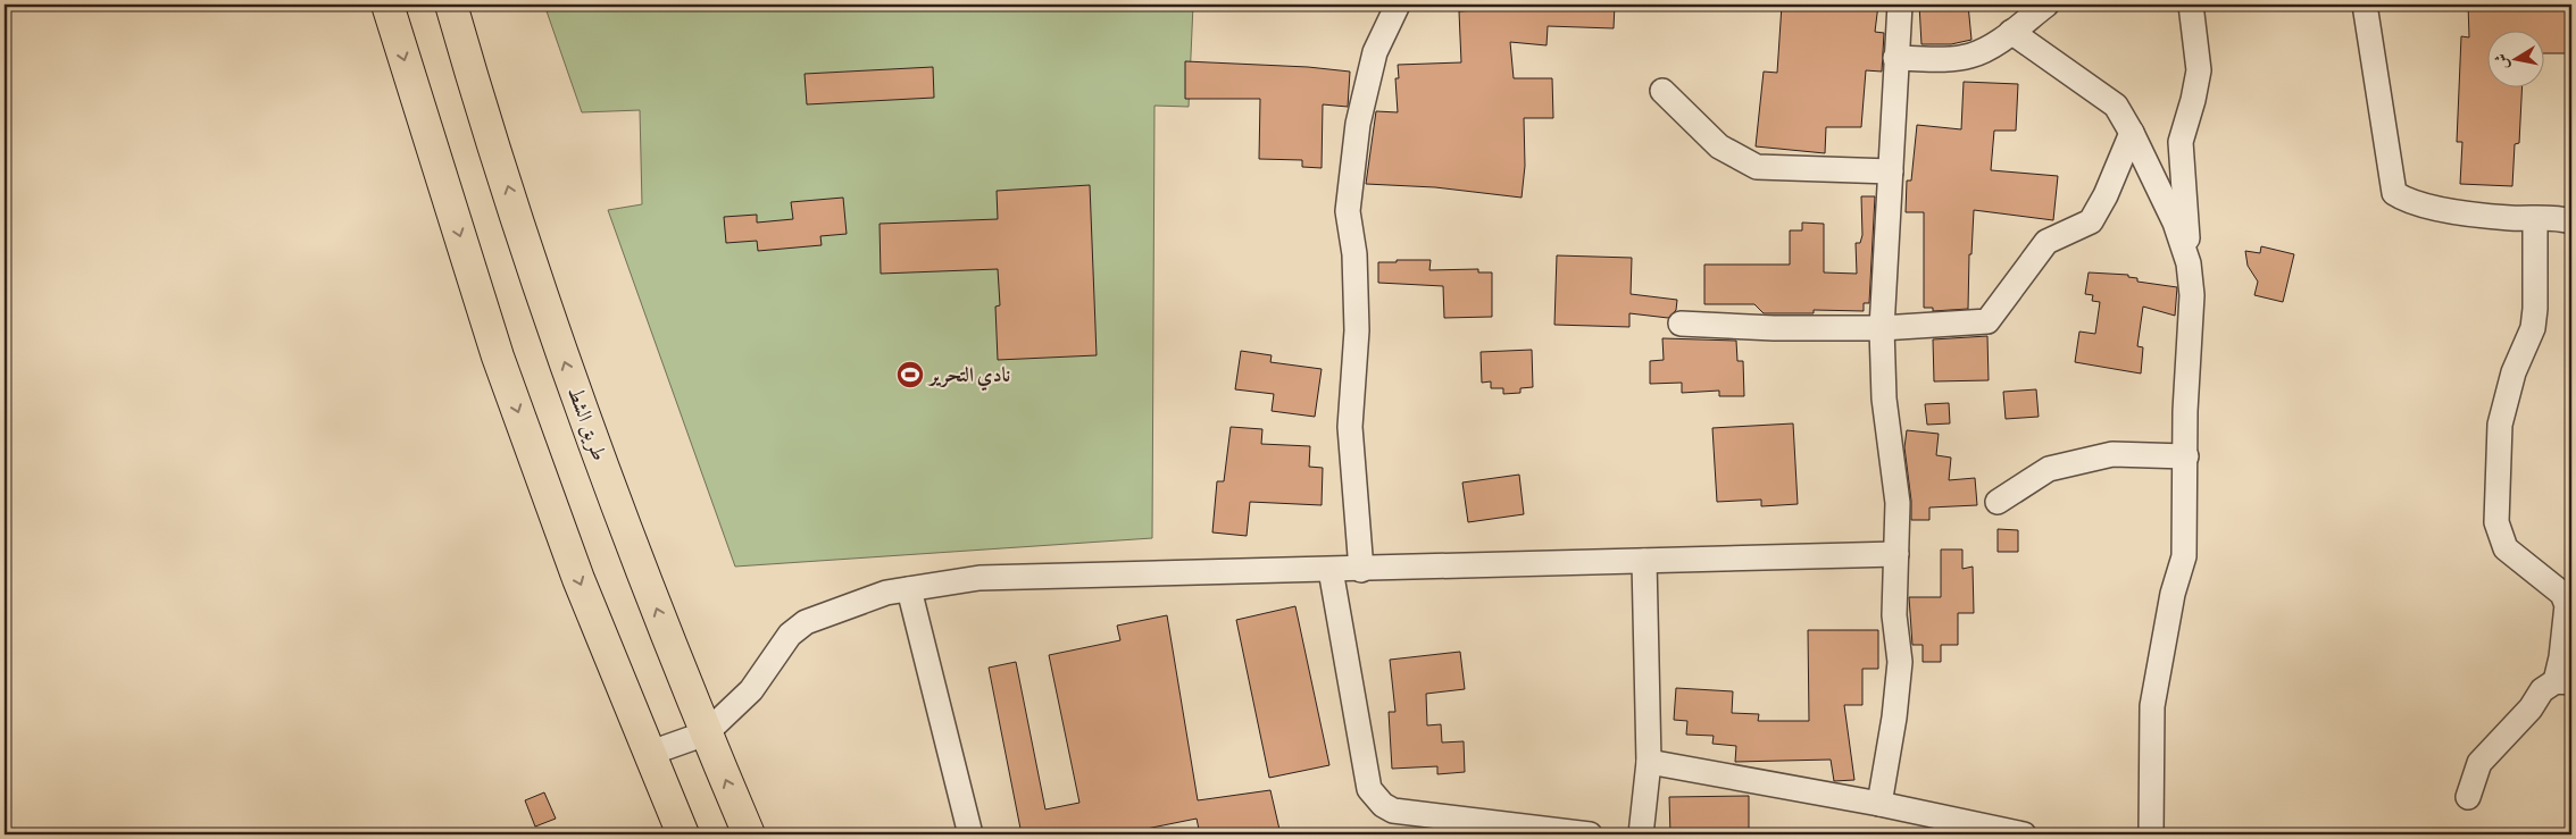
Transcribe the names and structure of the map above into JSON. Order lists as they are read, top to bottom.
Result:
{
  "streets": {
    "highway": ["طريق الشط"]
  },
  "places": {
    "sports": ["نادي التحرير"]
  },
  "north": "left"
}
